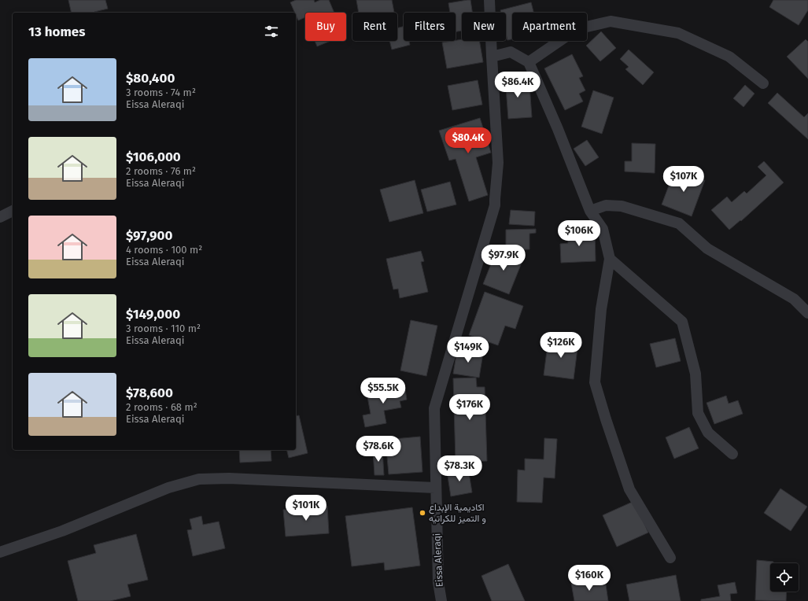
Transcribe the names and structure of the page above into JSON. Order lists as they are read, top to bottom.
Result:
{
  "streets": {
    "street": ["Eissa Aleraqi"]
  },
  "places": ["اكاديمية الإبداع و التميز للكراتيه"],
  "page": {
    "chip": [
      "Buy",
      "Rent",
      "Filters",
      "New",
      "Apartment"
    ],
    "heading": "13 homes",
    "list": [
      {
        "name": "$80,400",
        "note": "3 rooms · 74 m² · Eissa Aleraqi"
      },
      {
        "name": "$106,000",
        "note": "2 rooms · 76 m² · Eissa Aleraqi"
      },
      {
        "name": "$97,900",
        "note": "4 rooms · 100 m² · Eissa Aleraqi"
      },
      {
        "name": "$149,000",
        "note": "3 rooms · 110 m² · Eissa Aleraqi"
      },
      {
        "name": "$78,600",
        "note": "2 rooms · 68 m² · Eissa Aleraqi"
      }
    ],
    "price": [
      "$86.4K",
      "$80.4K",
      "$107K",
      "$106K",
      "$97.9K",
      "$126K",
      "$149K",
      "$55.5K",
      "$176K",
      "$78.6K",
      "$78.3K",
      "$101K",
      "$160K"
    ]
  }
}
